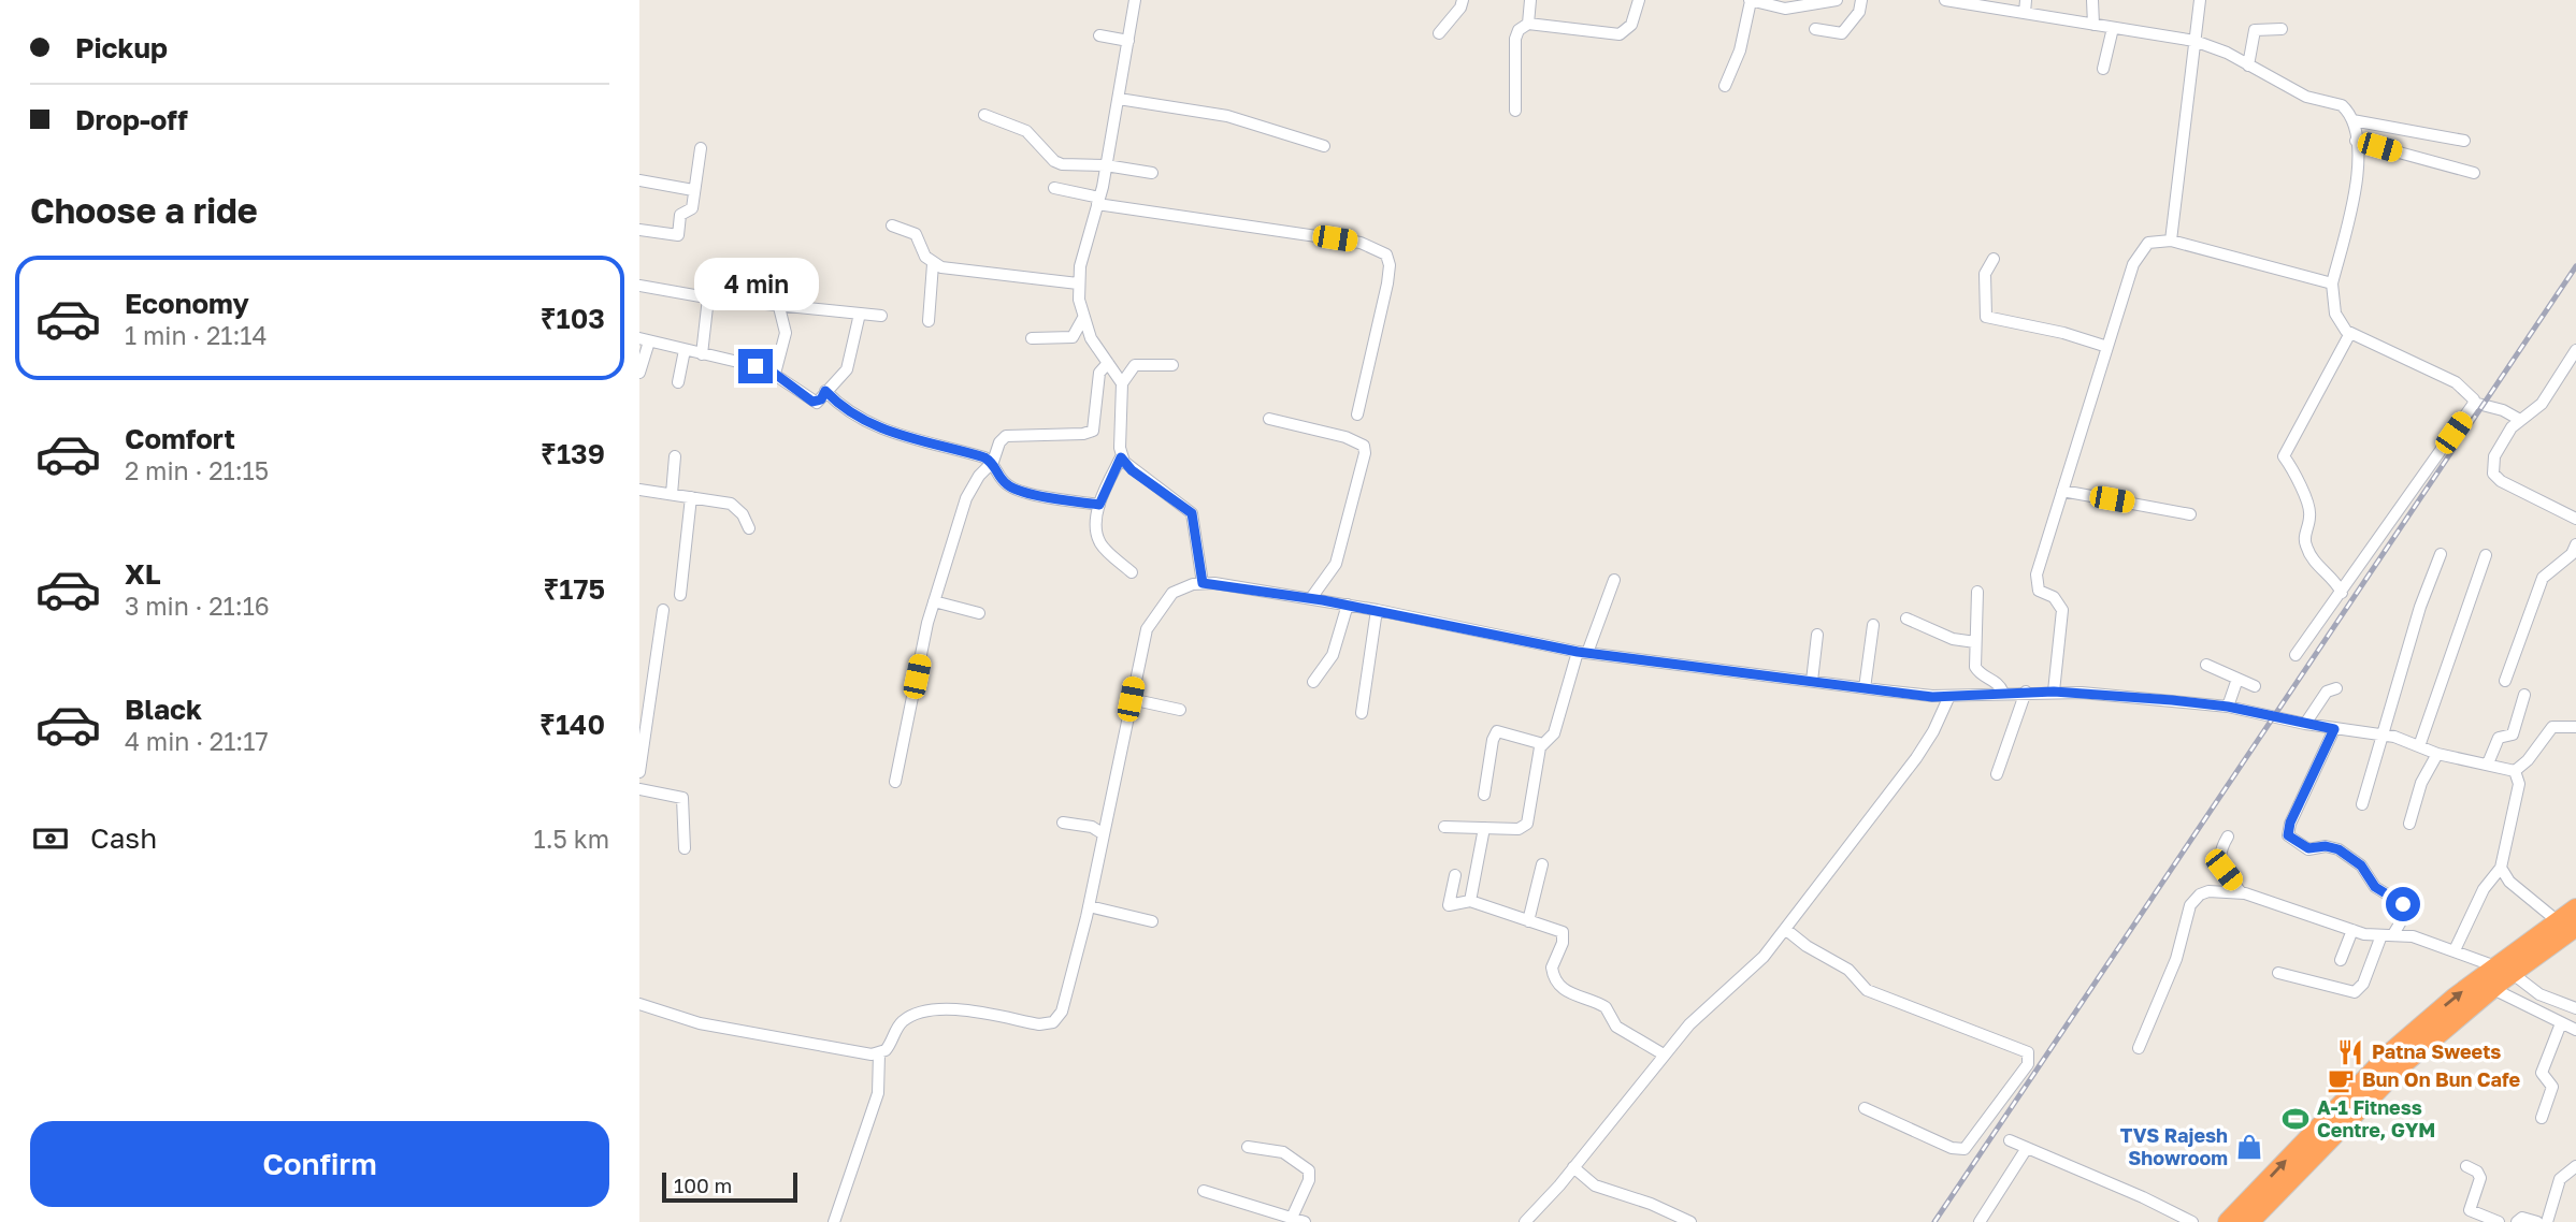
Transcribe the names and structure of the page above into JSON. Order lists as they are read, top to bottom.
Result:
{
  "places": {
    "restaurant": ["Patna Sweets"],
    "cafe": ["Bun On Bun Cafe"],
    "sports": ["A-1 Fitness Centre, GYM"],
    "shop": ["TVS Rajesh Showroom"]
  },
  "scale_bar": "100 m",
  "page": {
    "banner": ["Pickup", "Drop-off"],
    "heading": "Choose a ride",
    "list": [
      {
        "name": "Economy",
        "note": "1 min · 21:14",
        "value": "₹103"
      },
      {
        "name": "Comfort",
        "note": "2 min · 21:15",
        "value": "₹139"
      },
      {
        "name": "XL",
        "note": "3 min · 21:16",
        "value": "₹175"
      },
      {
        "name": "Black",
        "note": "4 min · 21:17",
        "value": "₹140"
      }
    ],
    "bubble": "4 min",
    "pay": ["Cash", "1.5 km"],
    "buttons": "Confirm",
    "scale": "100 m"
  }
}
